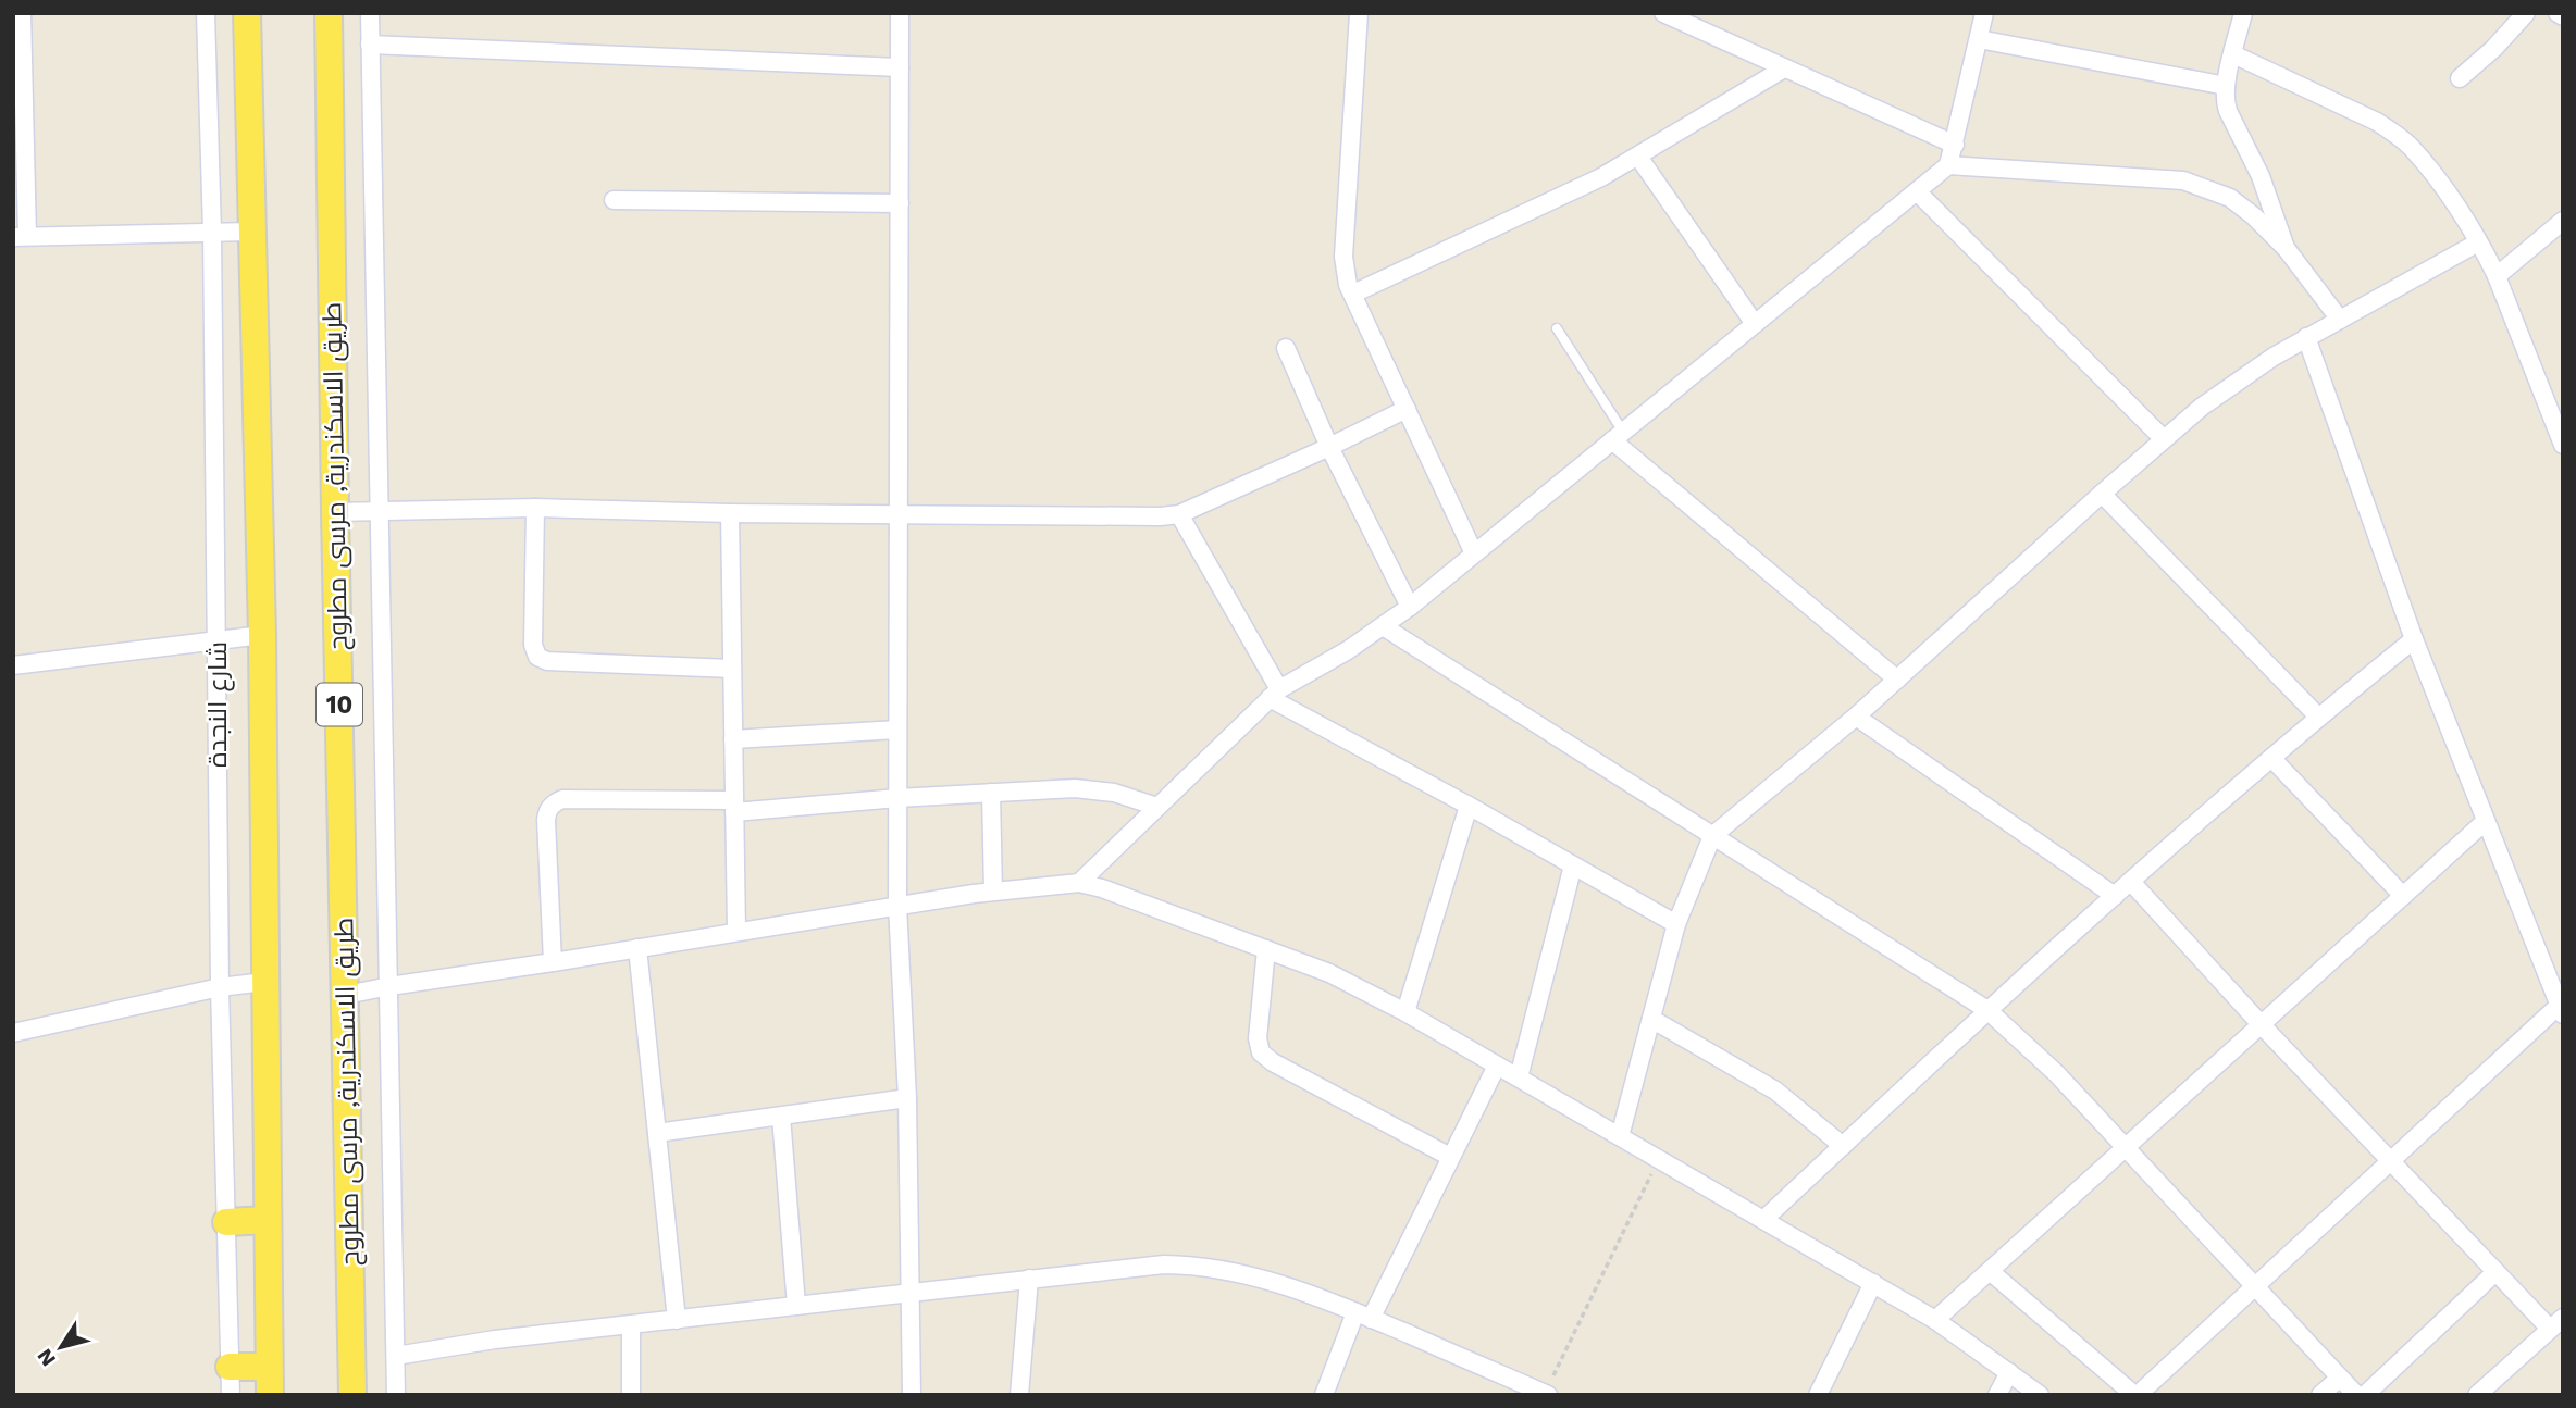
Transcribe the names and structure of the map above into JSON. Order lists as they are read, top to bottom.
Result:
{
  "streets": {
    "main road": ["طريق الاسكندرية, مرسى مطروح", "10"],
    "street": ["شارع النجدة"]
  },
  "north": "bottom left"
}
